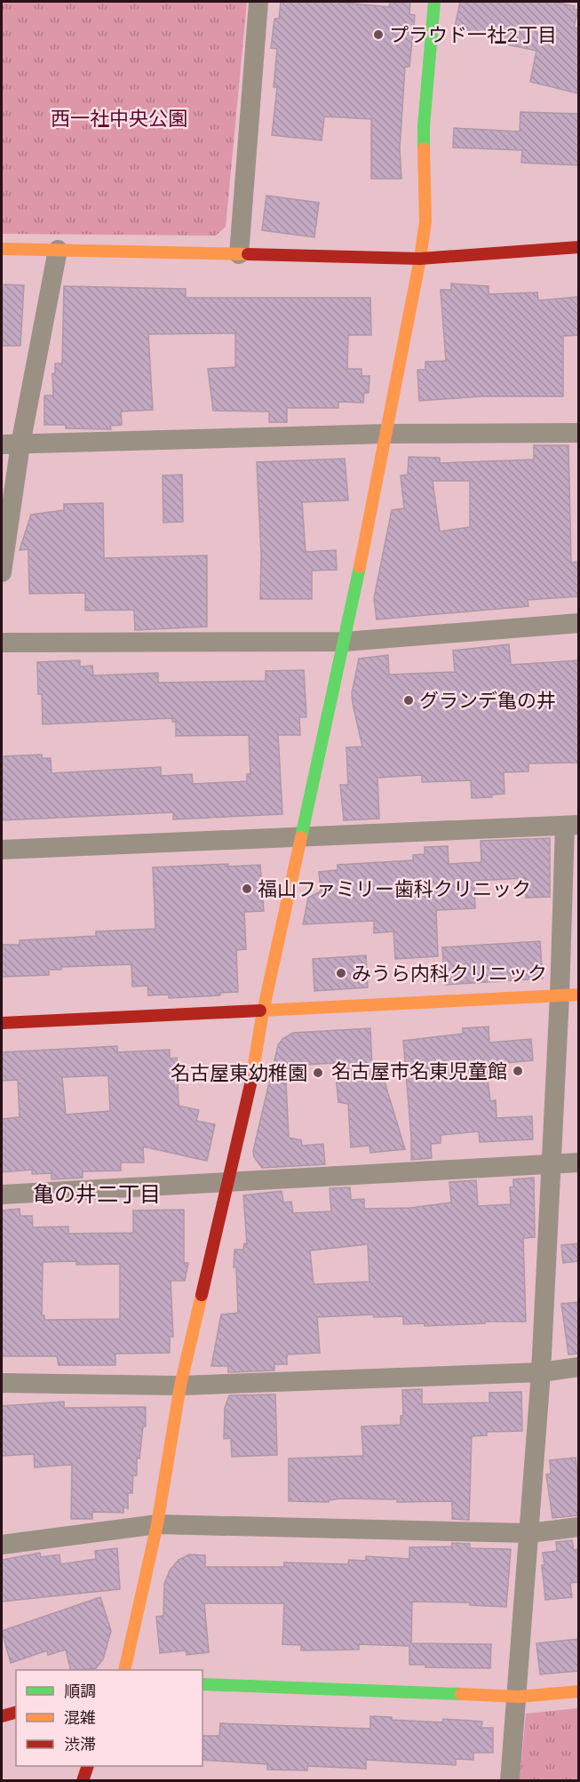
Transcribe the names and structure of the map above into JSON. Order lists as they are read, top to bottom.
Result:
{
  "districts": ["亀の井二丁目"],
  "parks": ["西一社中央公園"],
  "places": [
    "プラウド一社2丁目",
    "グランデ亀の井",
    "福山ファミリー歯科クリニック",
    "みうら内科クリニック",
    "名古屋市名東児童館",
    "名古屋東幼稚園"
  ],
  "legend": ["順調", "混雑", "渋滞"]
}
